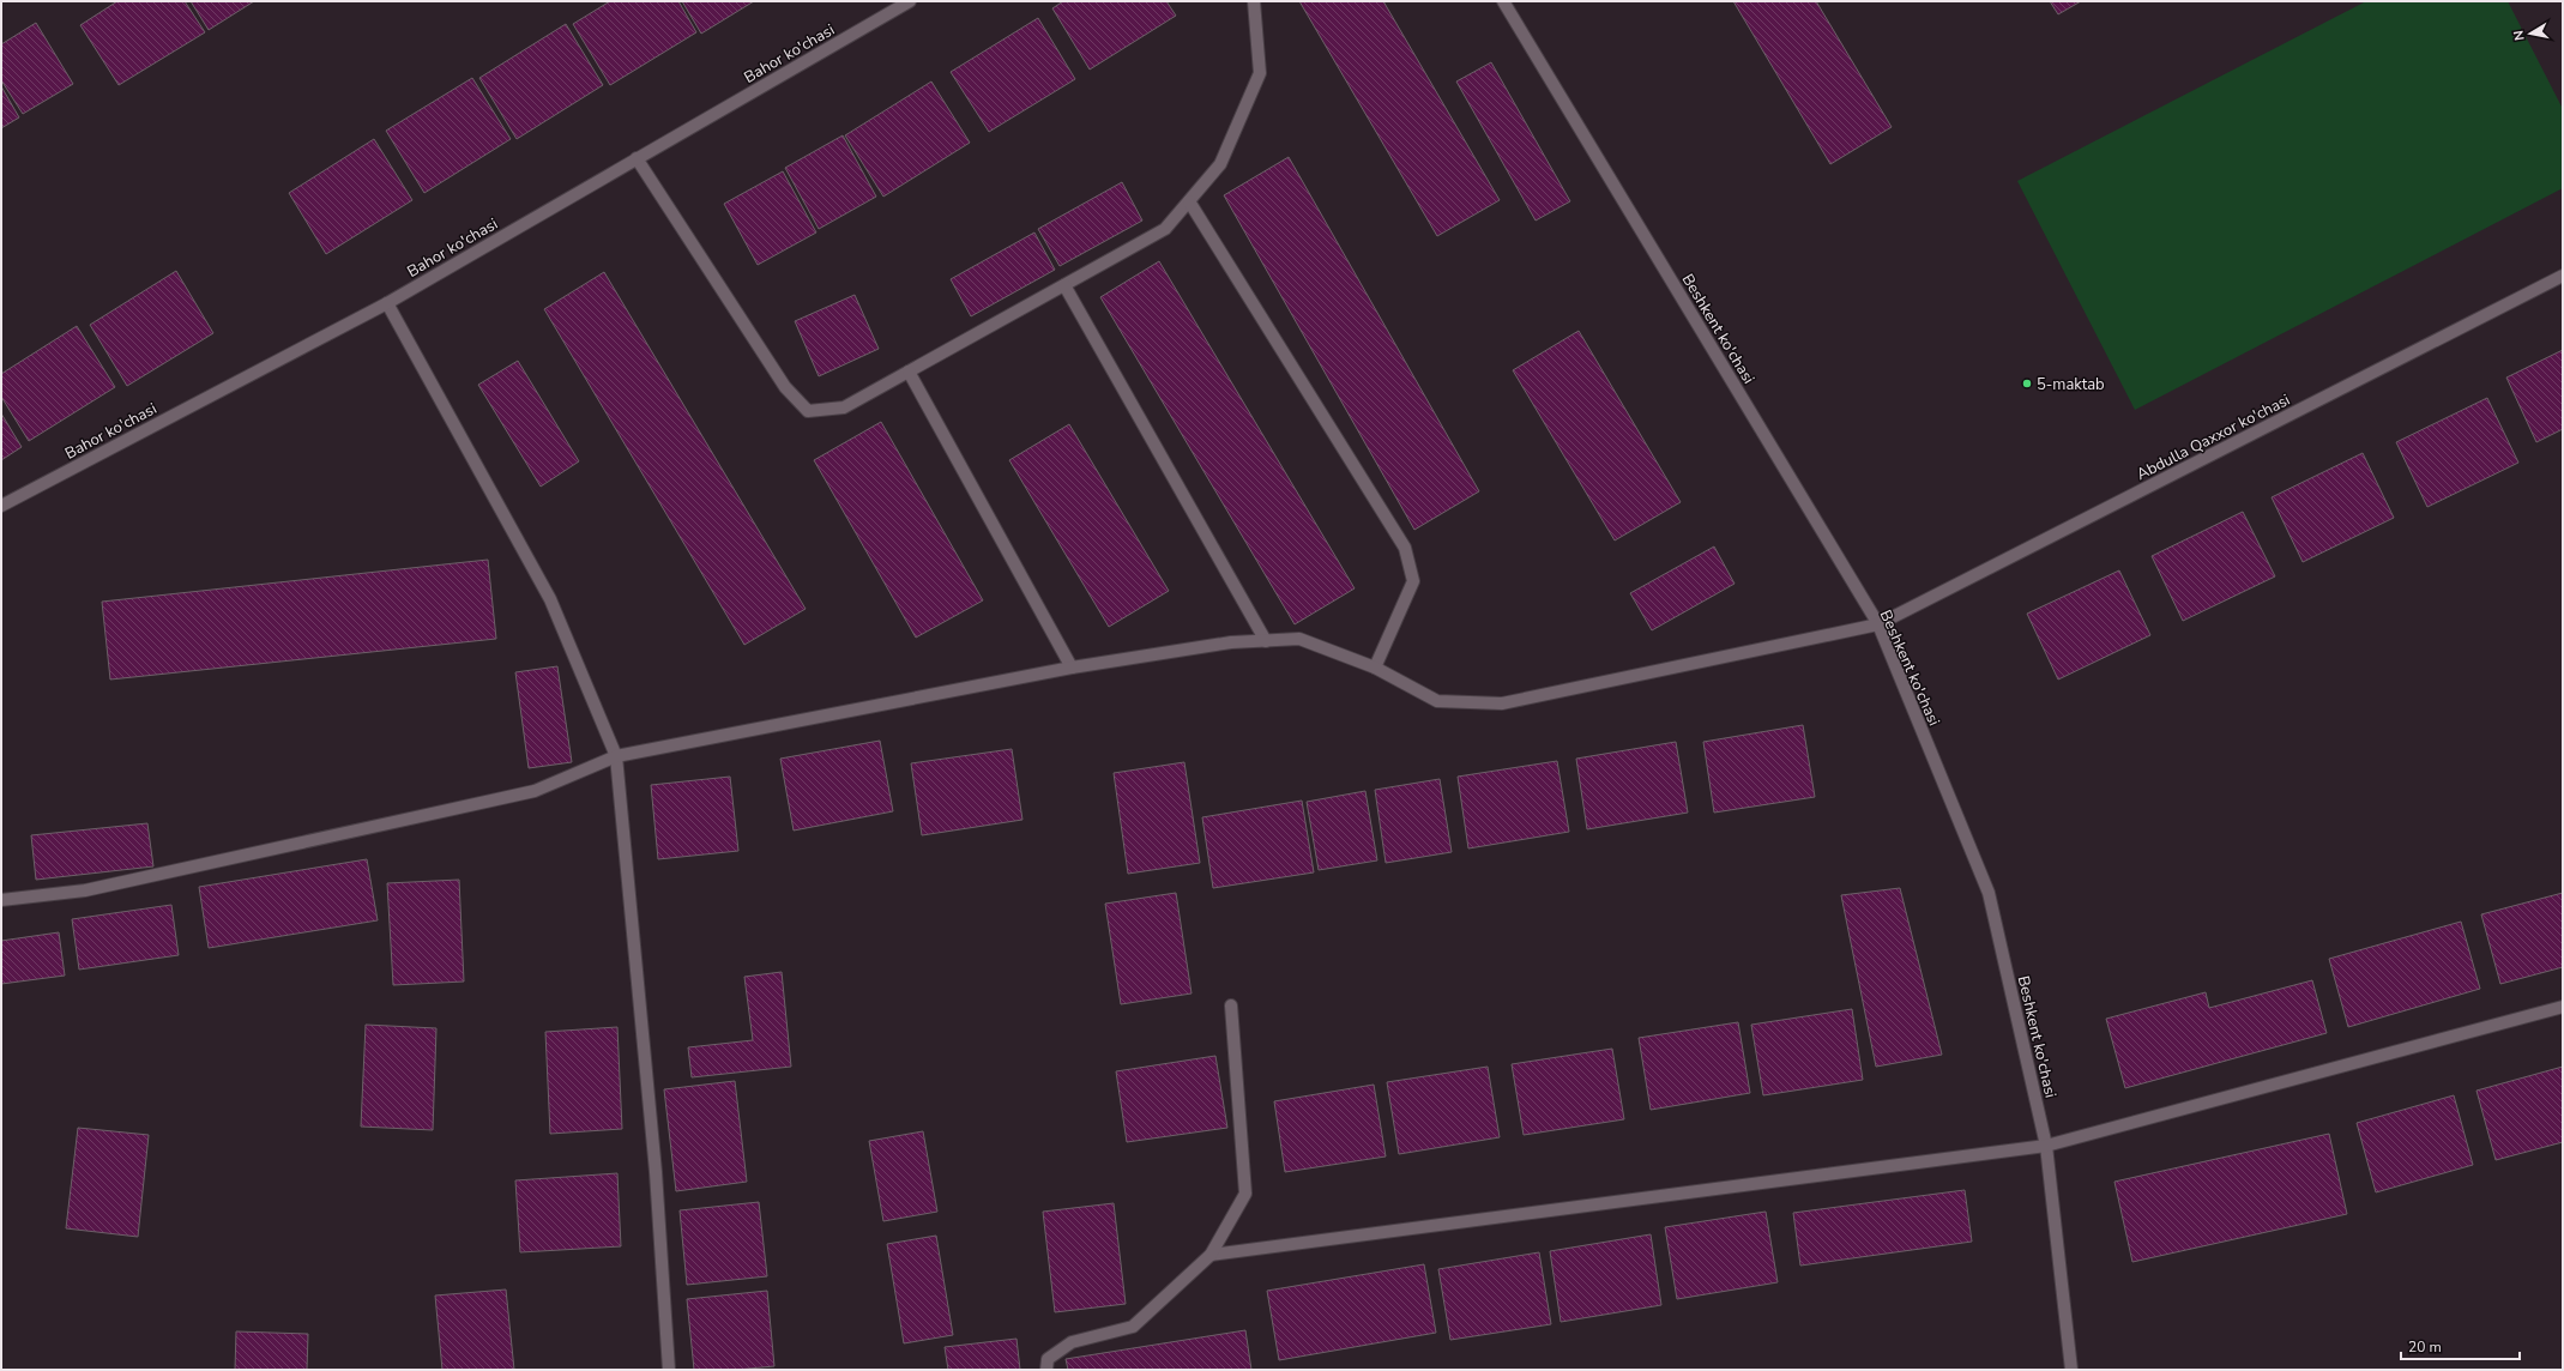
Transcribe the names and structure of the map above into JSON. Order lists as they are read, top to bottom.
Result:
{
  "streets": {
    "street": ["Bahor ko'chasi", "Beshkent ko'chasi", "Abdulla Qaxxor ko'chasi"]
  },
  "crossings": [
    ["Beshkent ko'chasi", "Abdulla Qaxxor ko'chasi"]
  ],
  "places": ["5-maktab"],
  "scale_bar": "20 m",
  "north": "left"
}
